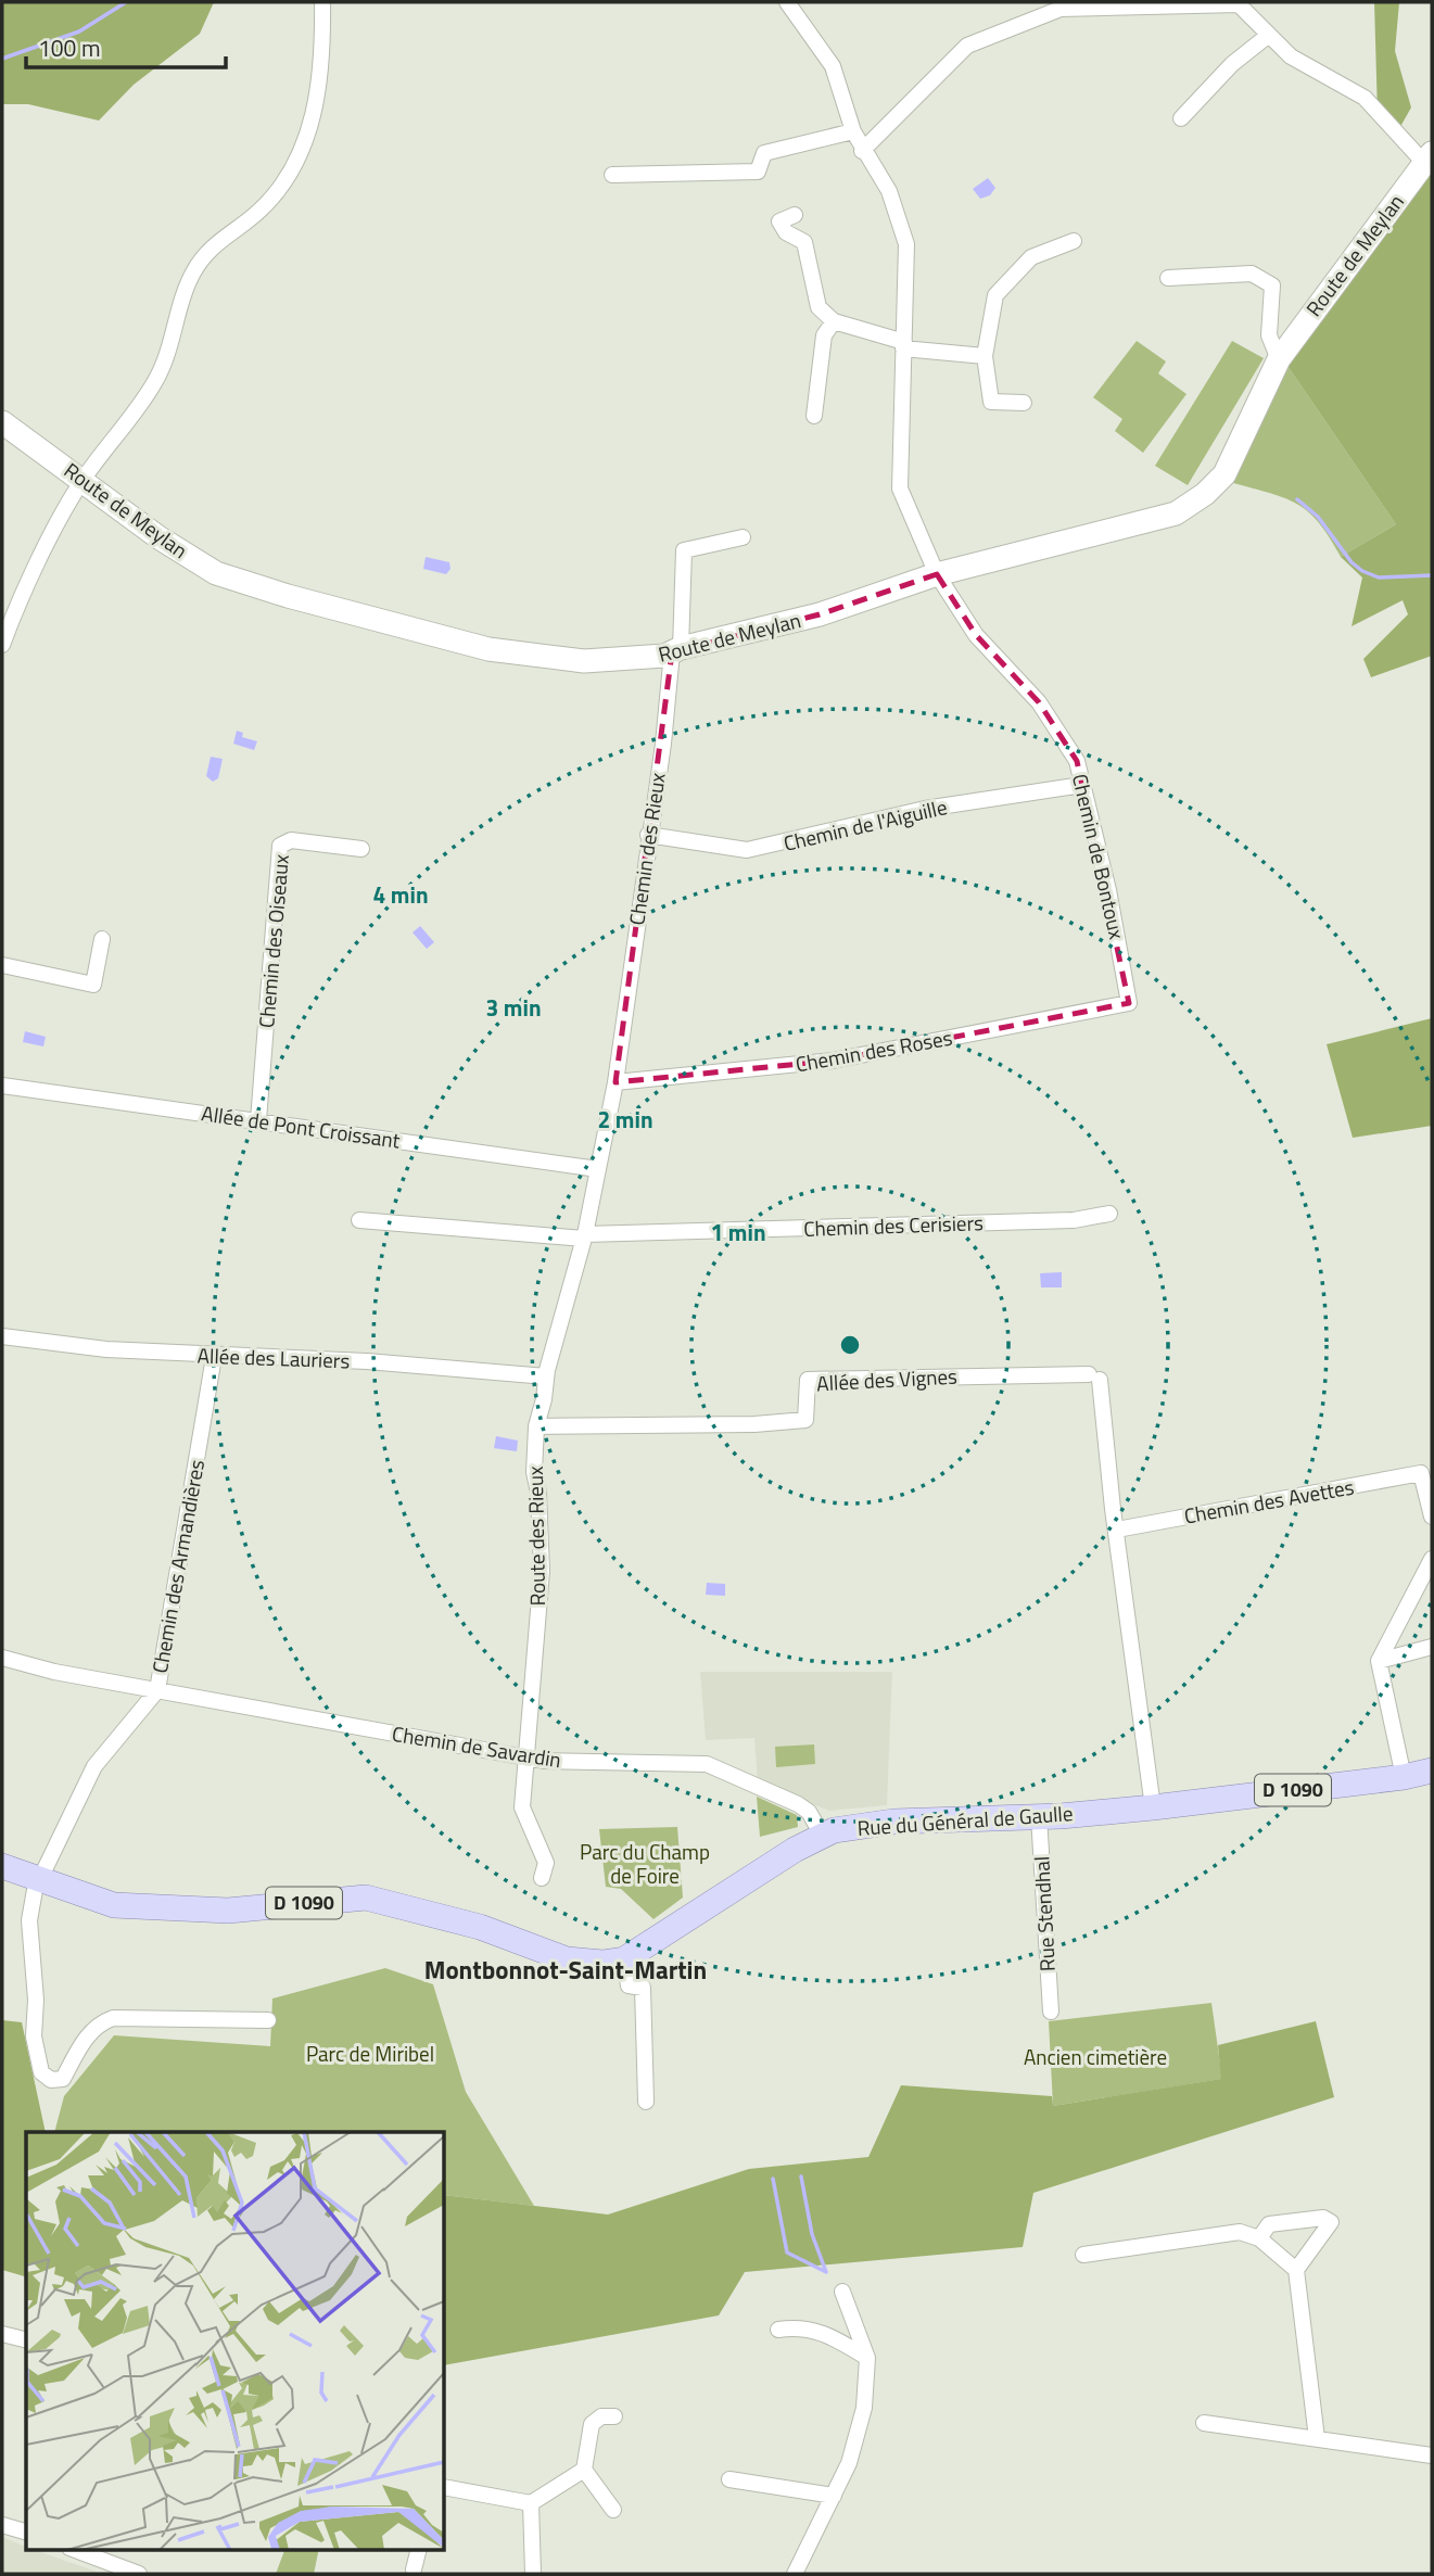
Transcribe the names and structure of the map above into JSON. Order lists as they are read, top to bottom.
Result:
{
  "streets": {
    "main road": ["D 1090", "Rue du Général de Gaulle"],
    "street": [
      "Route de Meylan",
      "Chemin de l'Aiguille",
      "Chemin des Rieux",
      "Chemin de Bontoux",
      "Chemin des Oiseaux",
      "Chemin des Roses",
      "Allée de Pont Croissant",
      "Chemin des Cerisiers",
      "Allée des Lauriers",
      "Allée des Vignes",
      "Chemin des Avettes",
      "Route des Rieux",
      "Chemin des Armandières",
      "Chemin de Savardin",
      "Rue Stendhal"
    ]
  },
  "crossings": [
    ["Route de Meylan", "Chemin des Rieux"],
    ["Route de Meylan", "Chemin de Bontoux"],
    ["Chemin de l'Aiguille", "Chemin des Rieux"],
    ["Chemin de l'Aiguille", "Chemin de Bontoux"],
    ["Chemin des Rieux", "Route des Rieux"],
    ["Chemin de Bontoux", "Chemin des Roses"],
    ["Chemin des Oiseaux", "Allée de Pont Croissant"],
    ["Chemin des Roses", "Route des Rieux"],
    ["Allée de Pont Croissant", "Route des Rieux"],
    ["Chemin des Cerisiers", "Route des Rieux"],
    ["Allée des Lauriers", "Route des Rieux"],
    ["Allée des Lauriers", "Chemin des Armandières"],
    ["Allée des Vignes", "Chemin des Avettes"],
    ["Allée des Vignes", "Route des Rieux"],
    ["Route des Rieux", "Chemin de Savardin"],
    ["Chemin des Armandières", "Chemin de Savardin"],
    ["Chemin des Armandières", "Rue du Général de Gaulle"],
    ["Chemin de Savardin", "Rue du Général de Gaulle"],
    ["Rue du Général de Gaulle", "Rue Stendhal"]
  ],
  "districts": ["Montbonnot-Saint-Martin"],
  "parks": ["Parc du Champ de Foire", "Parc de Miribel", "Ancien cimetière"],
  "scale_bar": "100 m",
  "rings": [
    "4 min",
    "3 min",
    "2 min",
    "1 min"
  ]
}
